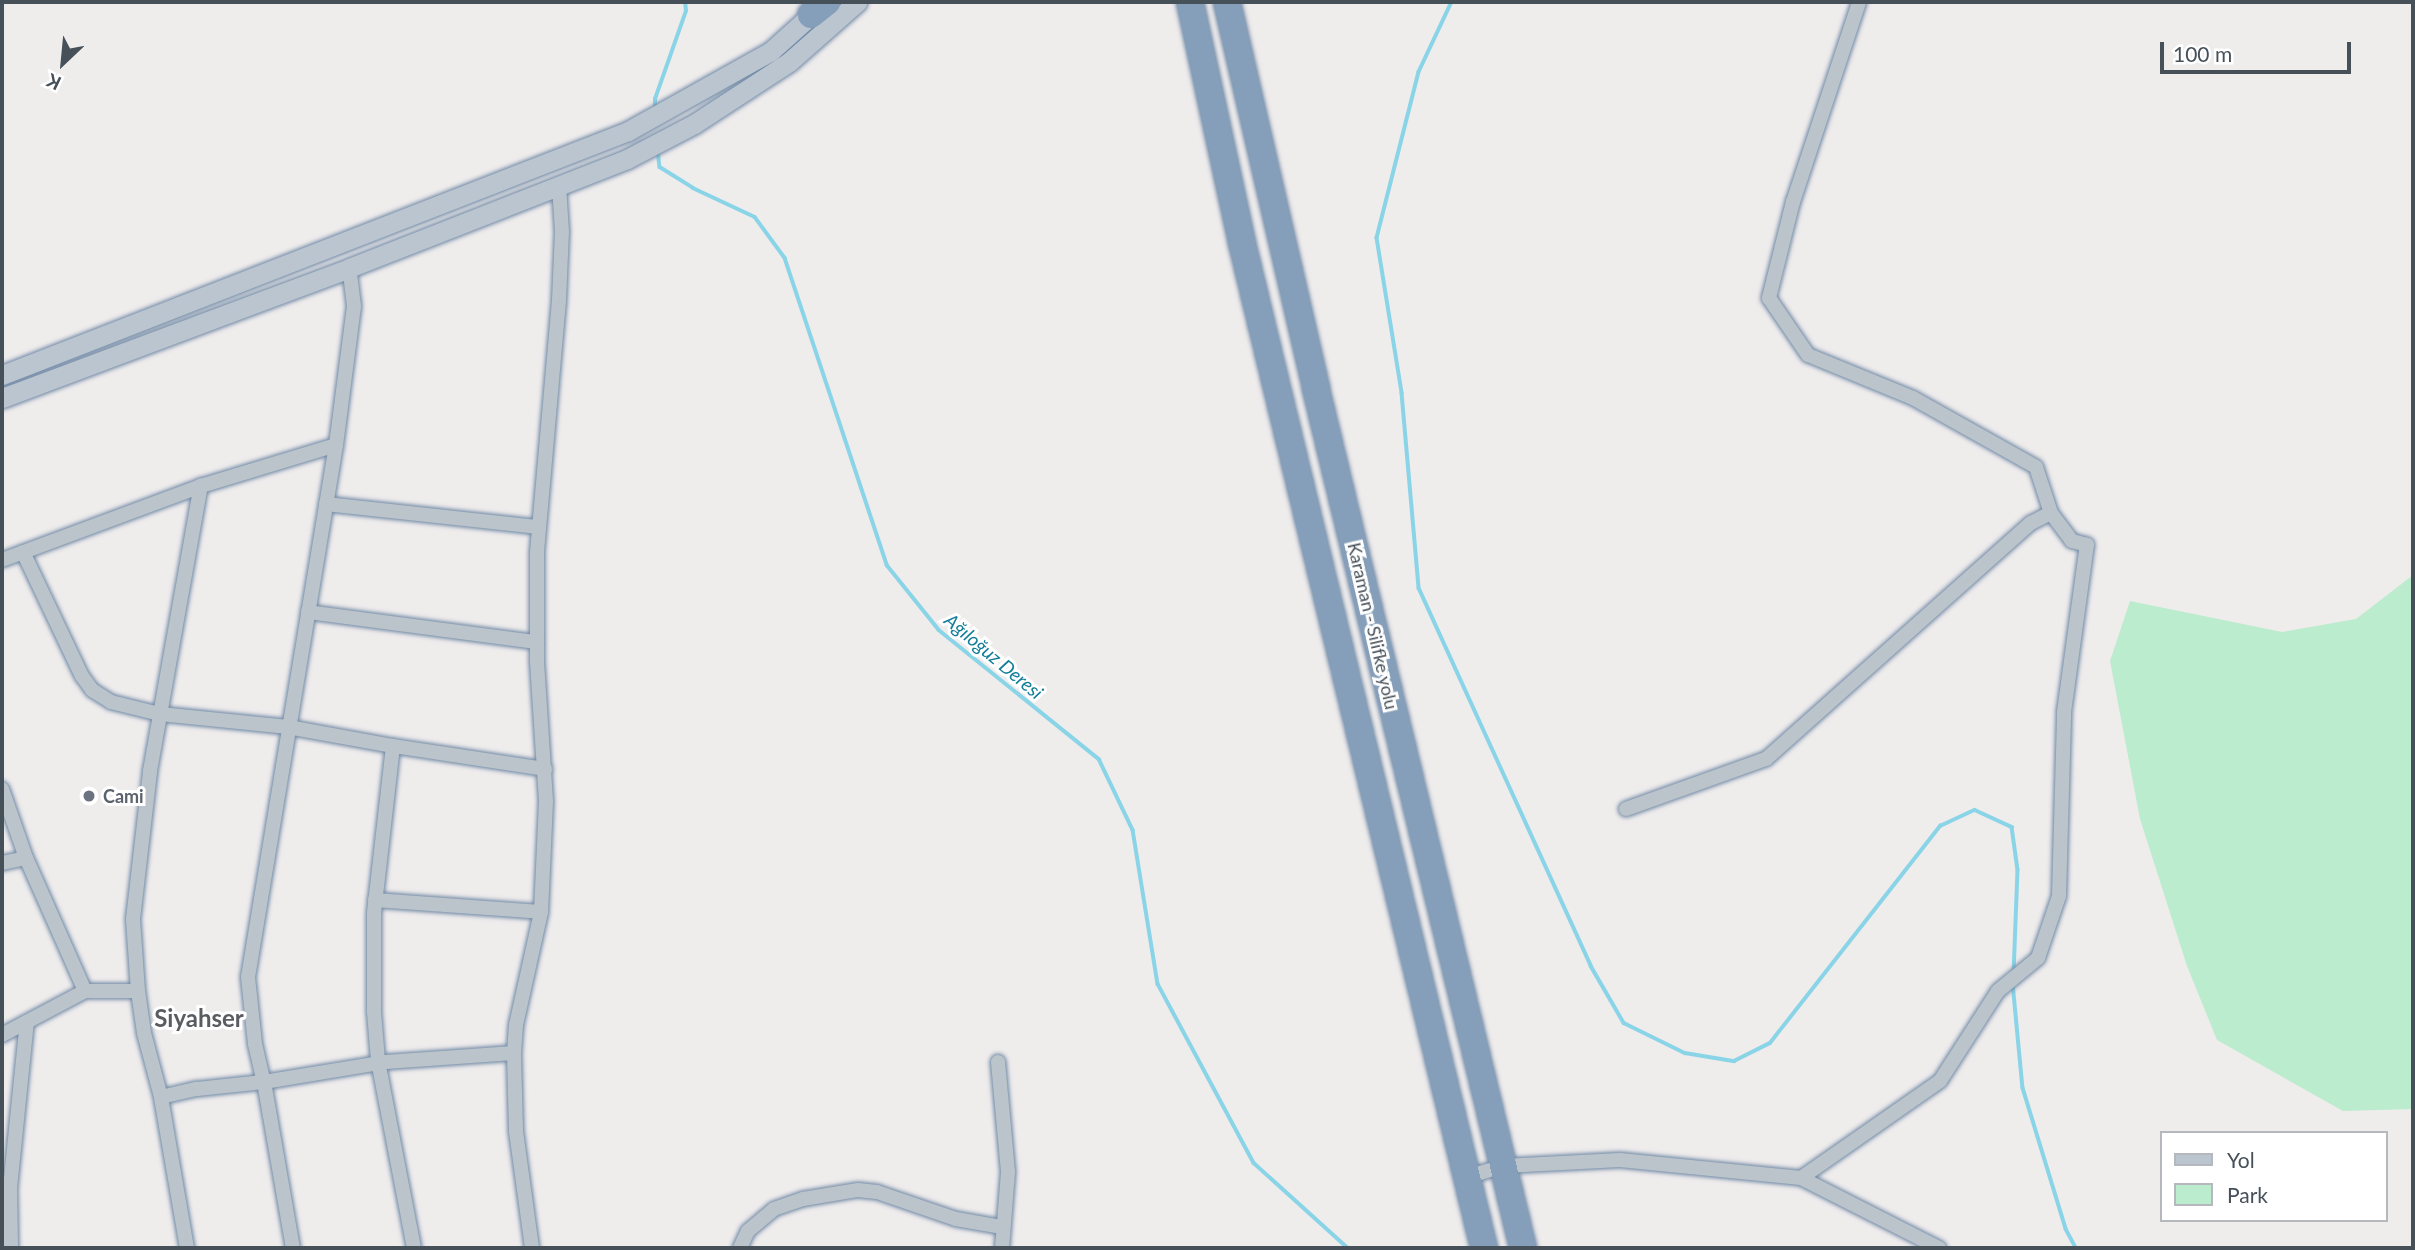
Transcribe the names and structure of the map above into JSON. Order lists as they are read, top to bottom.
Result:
{
  "streets": {
    "highway": ["Karaman - Silifke yolu"]
  },
  "districts": ["Siyahser"],
  "water": ["Ağıloğuz Deresi"],
  "places": ["Cami"],
  "legend": ["Yol", "Park"],
  "scale_bar": "100 m",
  "north": "bottom left"
}
